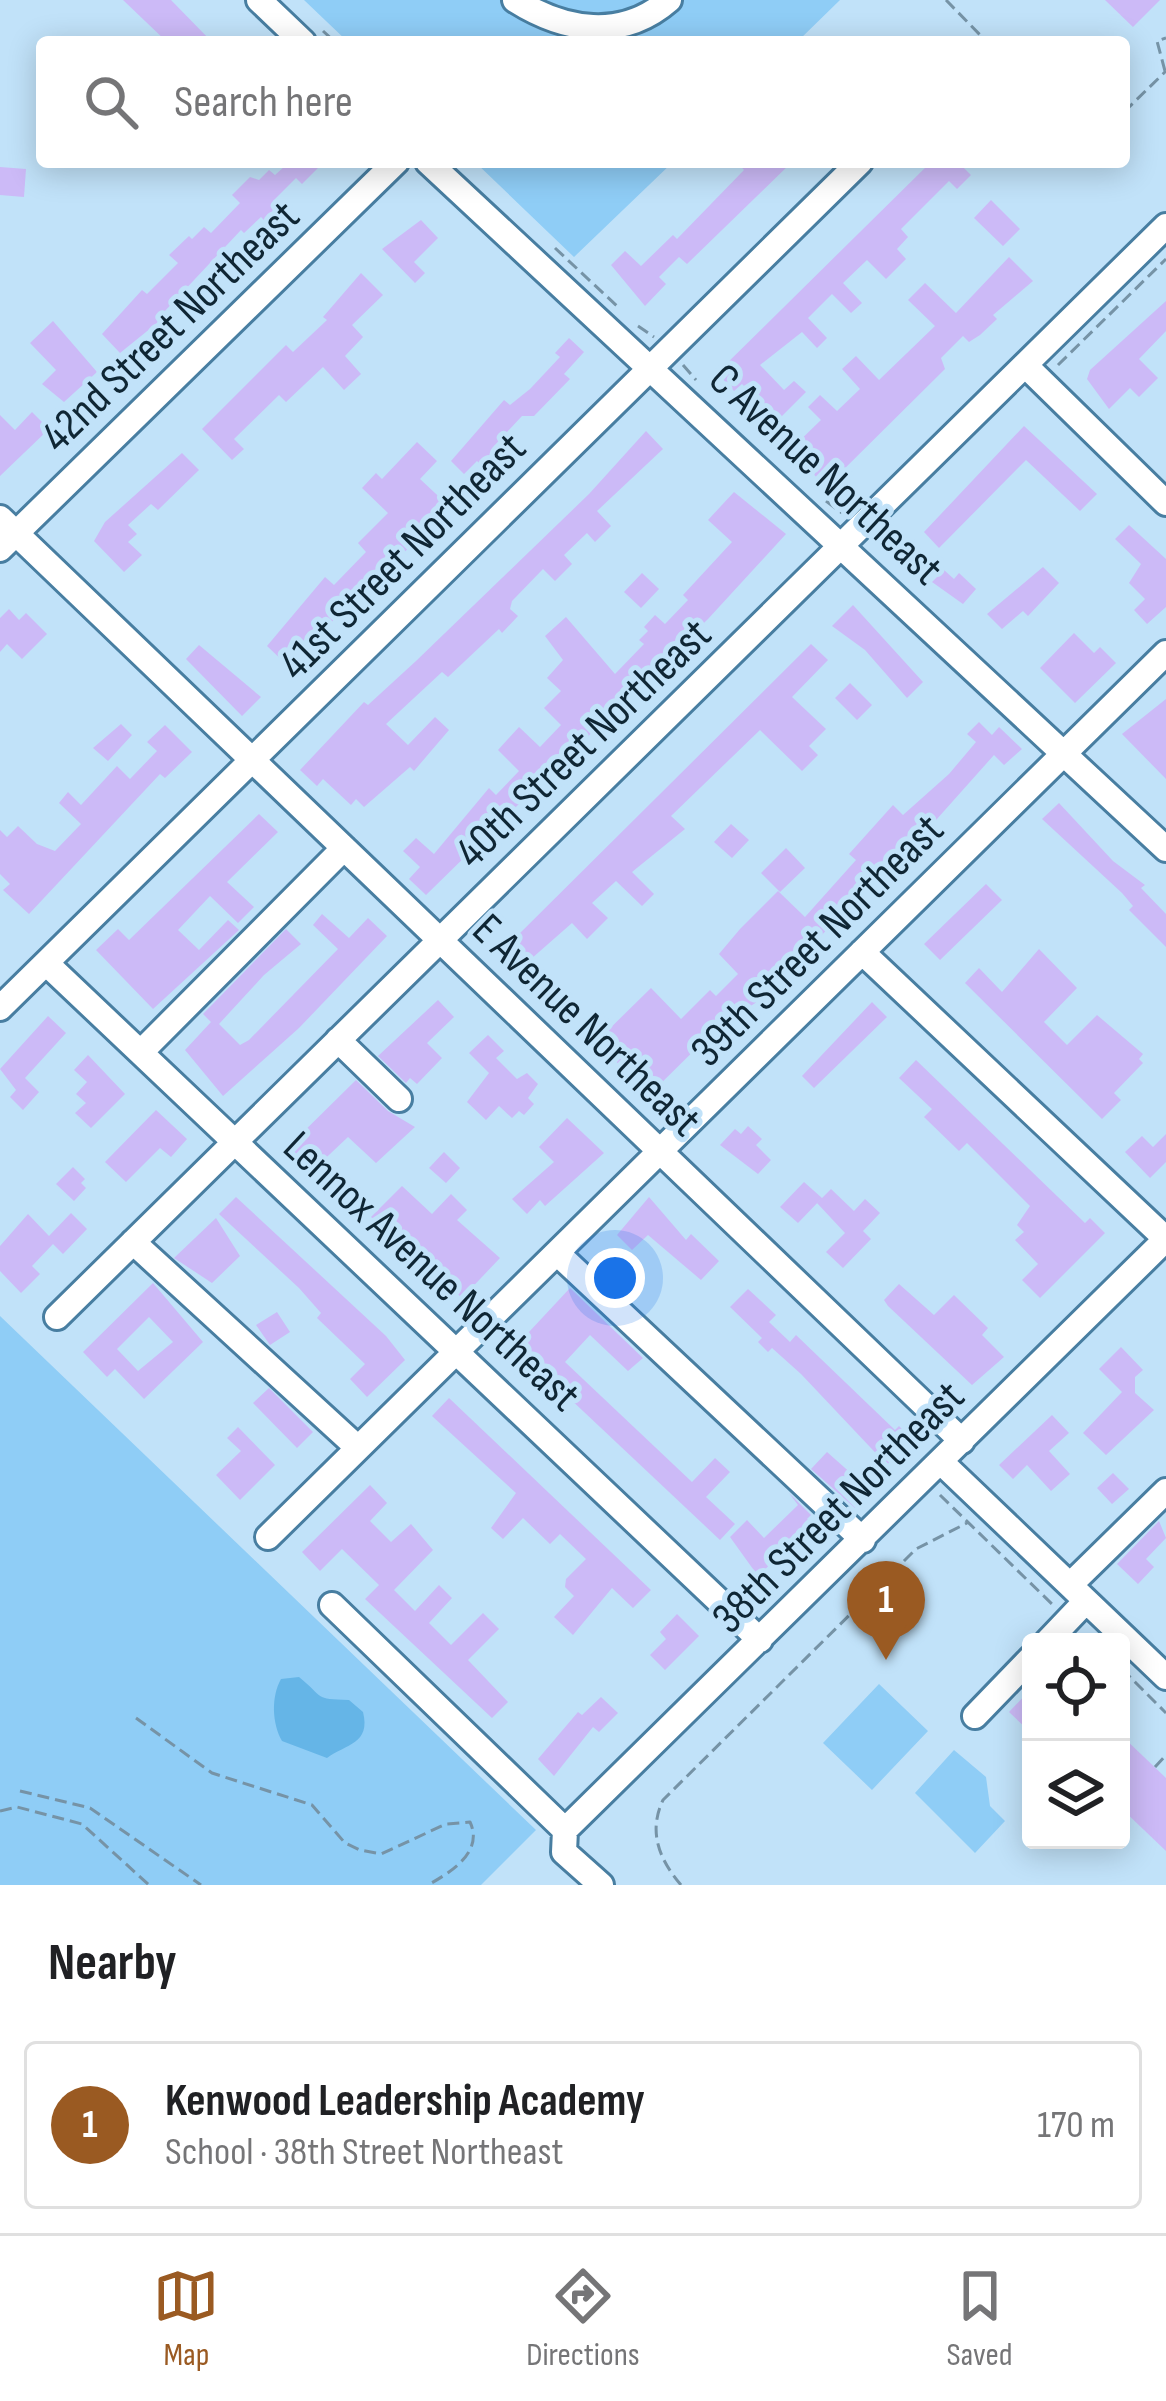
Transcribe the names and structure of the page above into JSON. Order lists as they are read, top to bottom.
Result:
{
  "streets": {
    "street": [
      "42nd Street Northeast",
      "C Avenue Northeast",
      "41st Street Northeast",
      "40th Street Northeast",
      "39th Street Northeast",
      "E Avenue Northeast",
      "Lennox Avenue Northeast",
      "38th Street Northeast"
    ]
  },
  "crossings": [
    ["42nd Street Northeast", "E Avenue Northeast"],
    ["C Avenue Northeast", "41st Street Northeast"],
    ["C Avenue Northeast", "40th Street Northeast"],
    ["C Avenue Northeast", "39th Street Northeast"],
    ["41st Street Northeast", "E Avenue Northeast"],
    ["41st Street Northeast", "Lennox Avenue Northeast"],
    ["40th Street Northeast", "E Avenue Northeast"],
    ["40th Street Northeast", "Lennox Avenue Northeast"],
    ["39th Street Northeast", "E Avenue Northeast"],
    ["39th Street Northeast", "Lennox Avenue Northeast"],
    ["E Avenue Northeast", "38th Street Northeast"],
    ["Lennox Avenue Northeast", "38th Street Northeast"]
  ],
  "page": {
    "search": "Search here",
    "pins": "1",
    "heading": "Nearby",
    "list": [
      {
        "mark": "1",
        "name": "Kenwood Leadership Academy",
        "note": "School · 38th Street Northeast",
        "value": "170 m"
      }
    ],
    "nav": ["Map", "Directions", "Saved"]
  }
}
